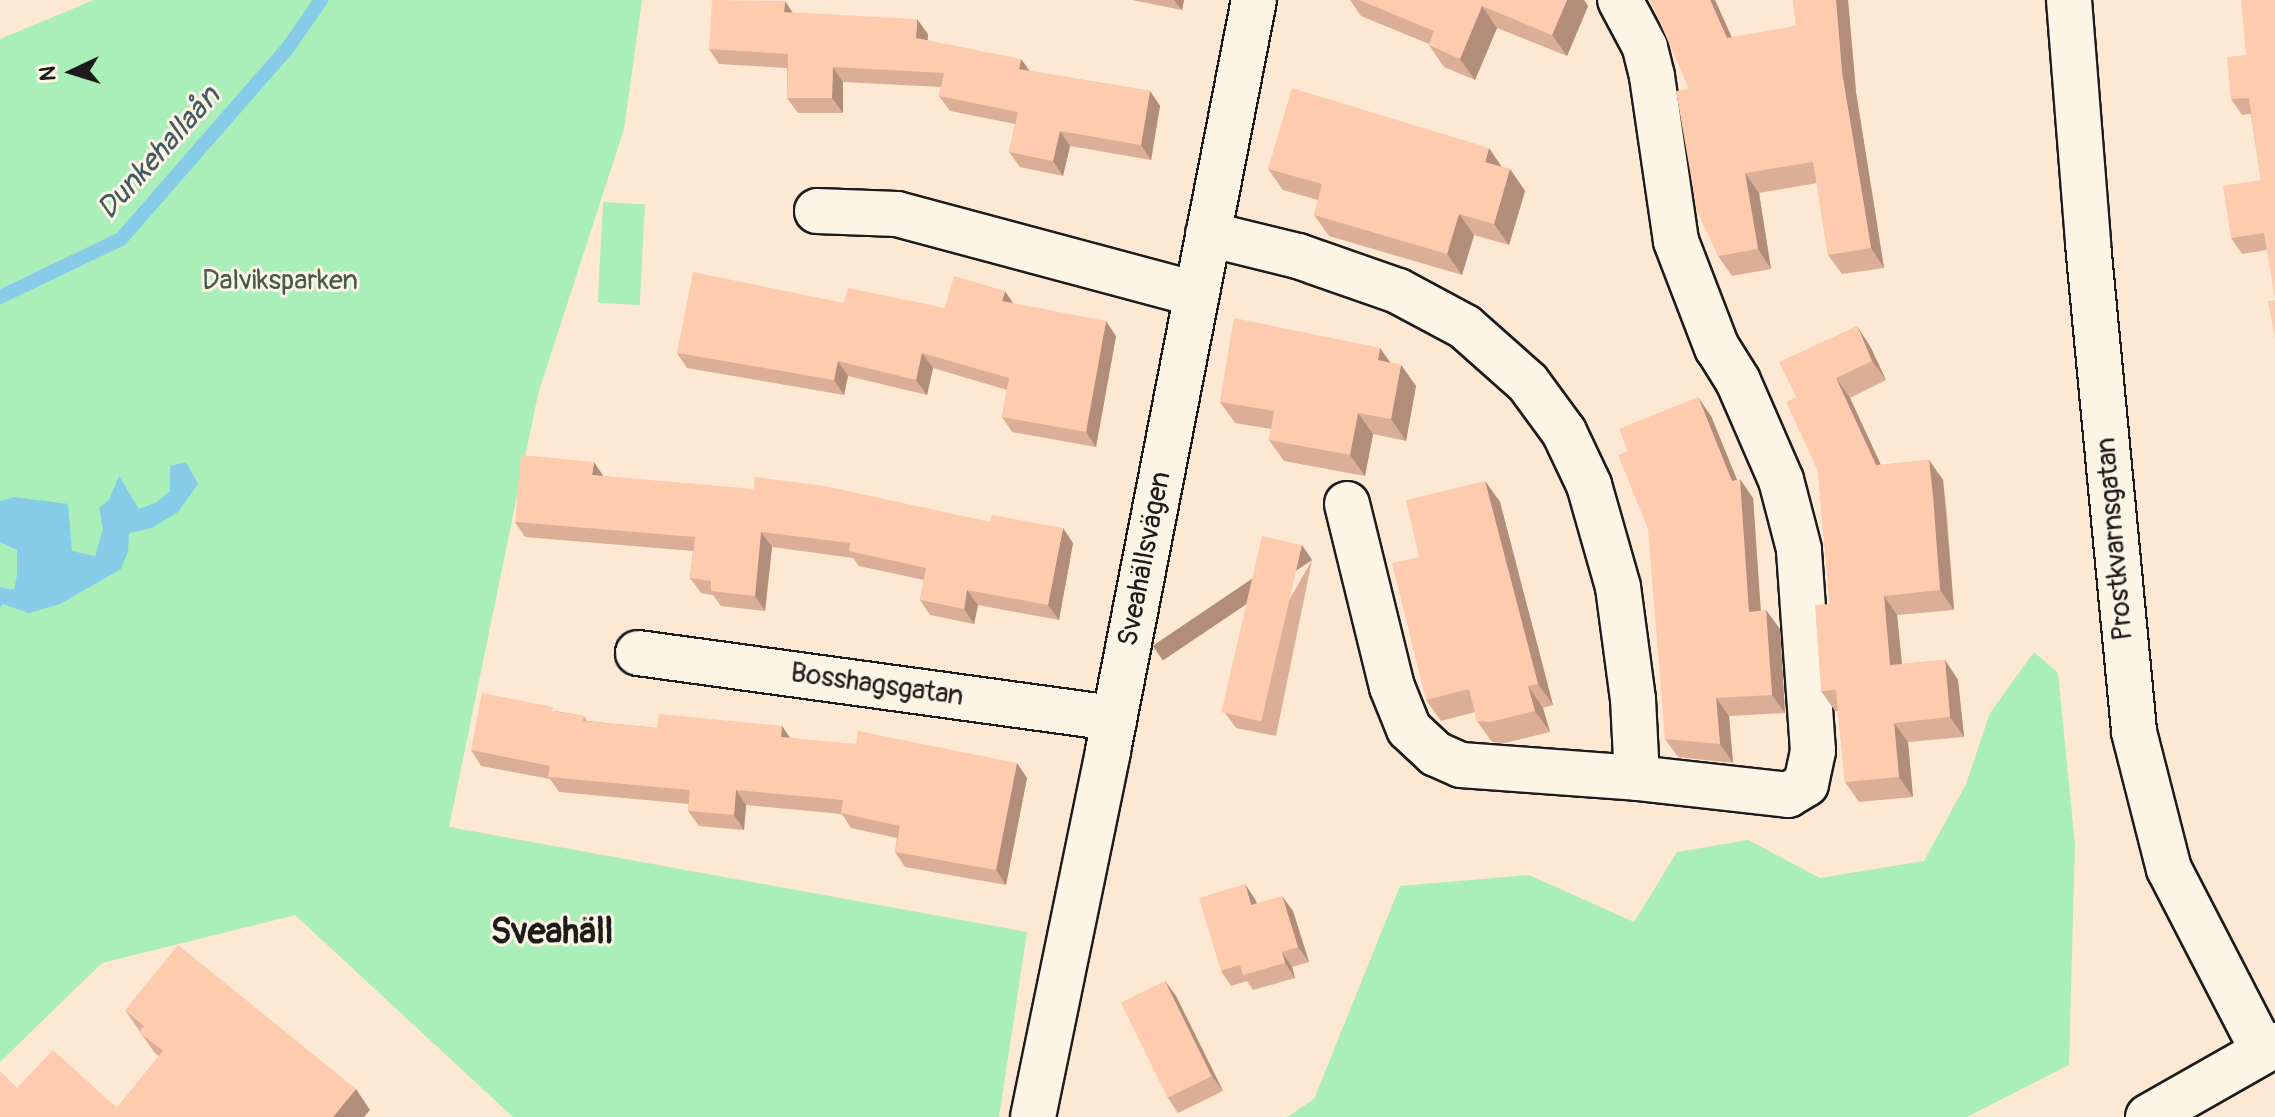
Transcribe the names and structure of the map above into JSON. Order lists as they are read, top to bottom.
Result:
{
  "streets": {
    "street": ["Prostkvarnsgatan", "Sveahällsvägen", "Bosshagsgatan"]
  },
  "crossings": [
    ["Sveahällsvägen", "Bosshagsgatan"]
  ],
  "districts": ["Sveahäll"],
  "water": ["Dunkehallaån"],
  "parks": ["Dalviksparken"],
  "north": "left"
}
